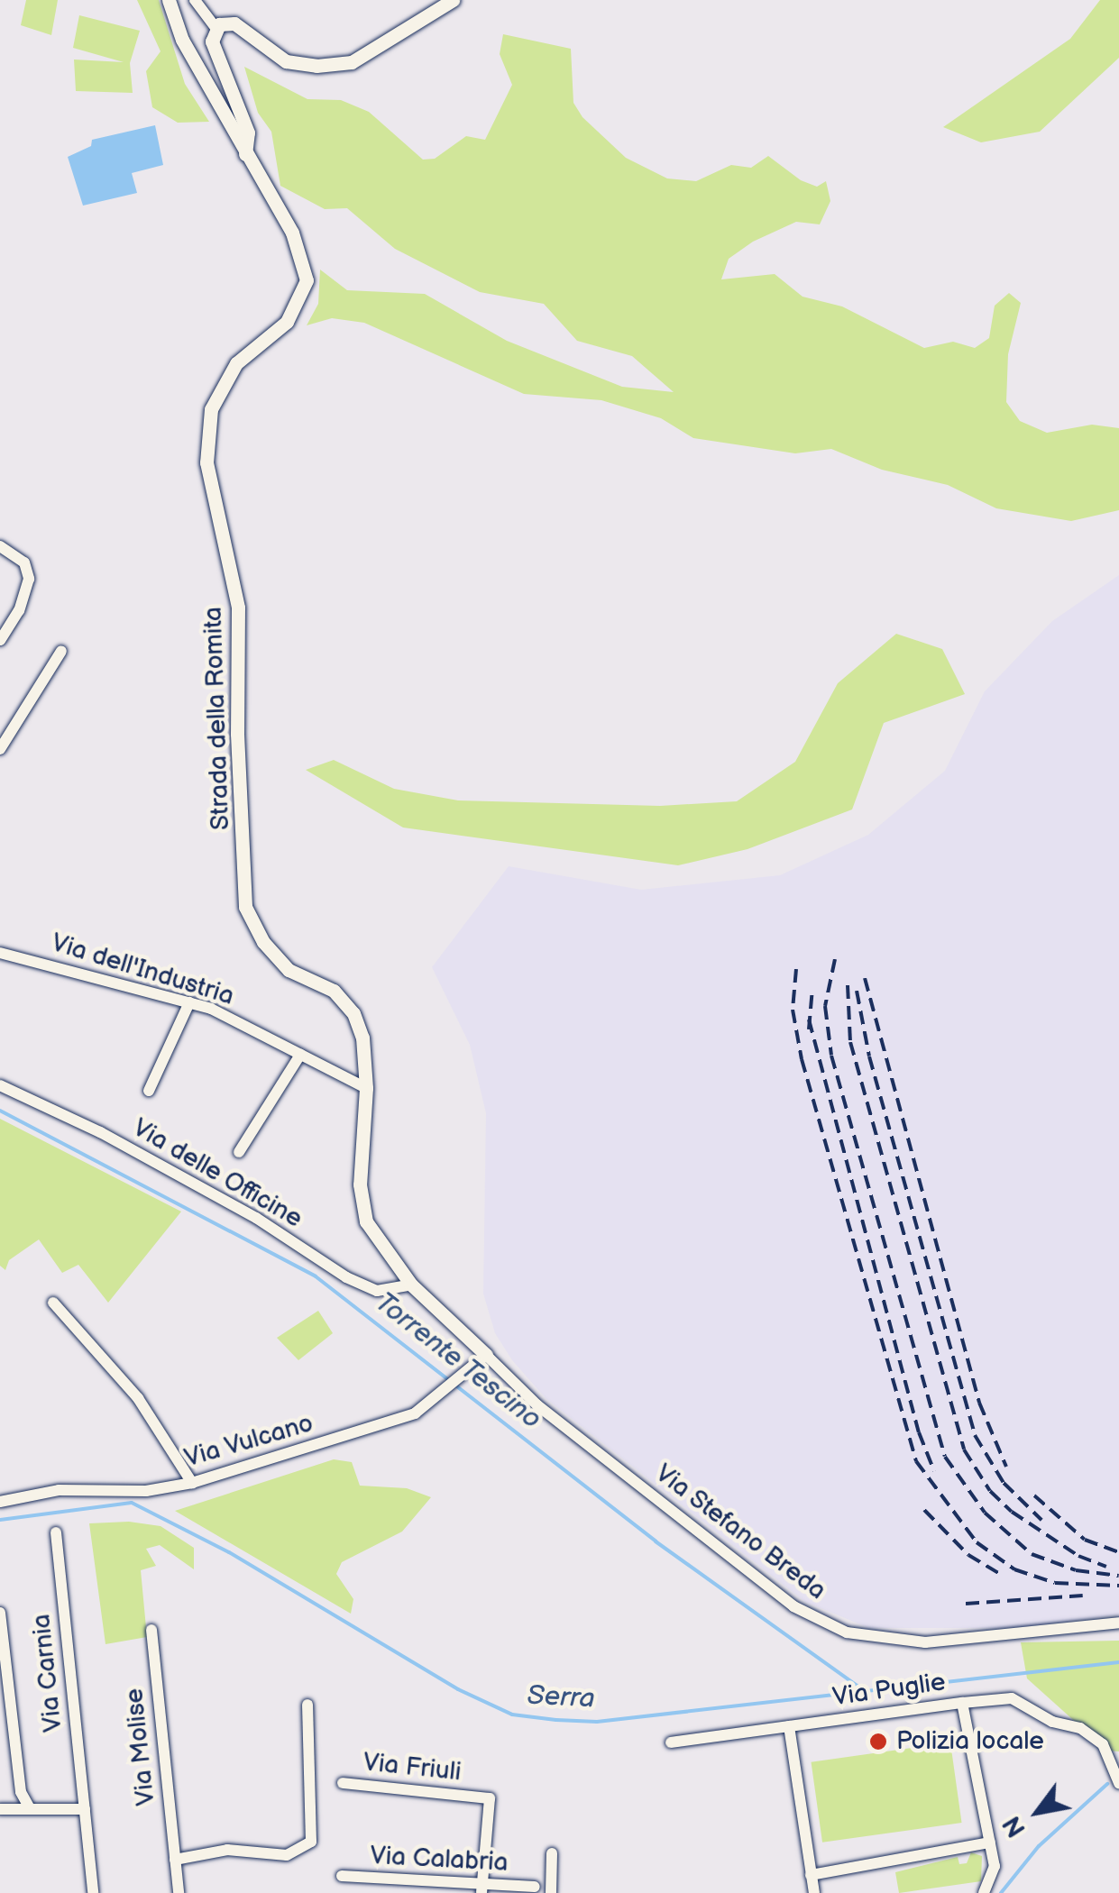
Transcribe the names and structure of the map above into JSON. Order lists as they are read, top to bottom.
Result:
{
  "streets": {
    "street": [
      "Strada della Romita",
      "Via dell'Industria",
      "Via delle Officine",
      "Via Vulcano",
      "Via Stefano Breda",
      "Via Carnia",
      "Via Puglie",
      "Via Molise",
      "Via Friuli",
      "Via Calabria"
    ]
  },
  "crossings": [
    ["Strada della Romita", "Via dell'Industria"],
    ["Strada della Romita", "Via delle Officine"],
    ["Strada della Romita", "Via Vulcano"],
    ["Strada della Romita", "Via Stefano Breda"],
    ["Via Vulcano", "Via Stefano Breda"],
    ["Via Friuli", "Via Calabria"]
  ],
  "water": ["Torrente Tescino", "Serra"],
  "places": ["Polizia locale"],
  "north": "bottom left"
}
